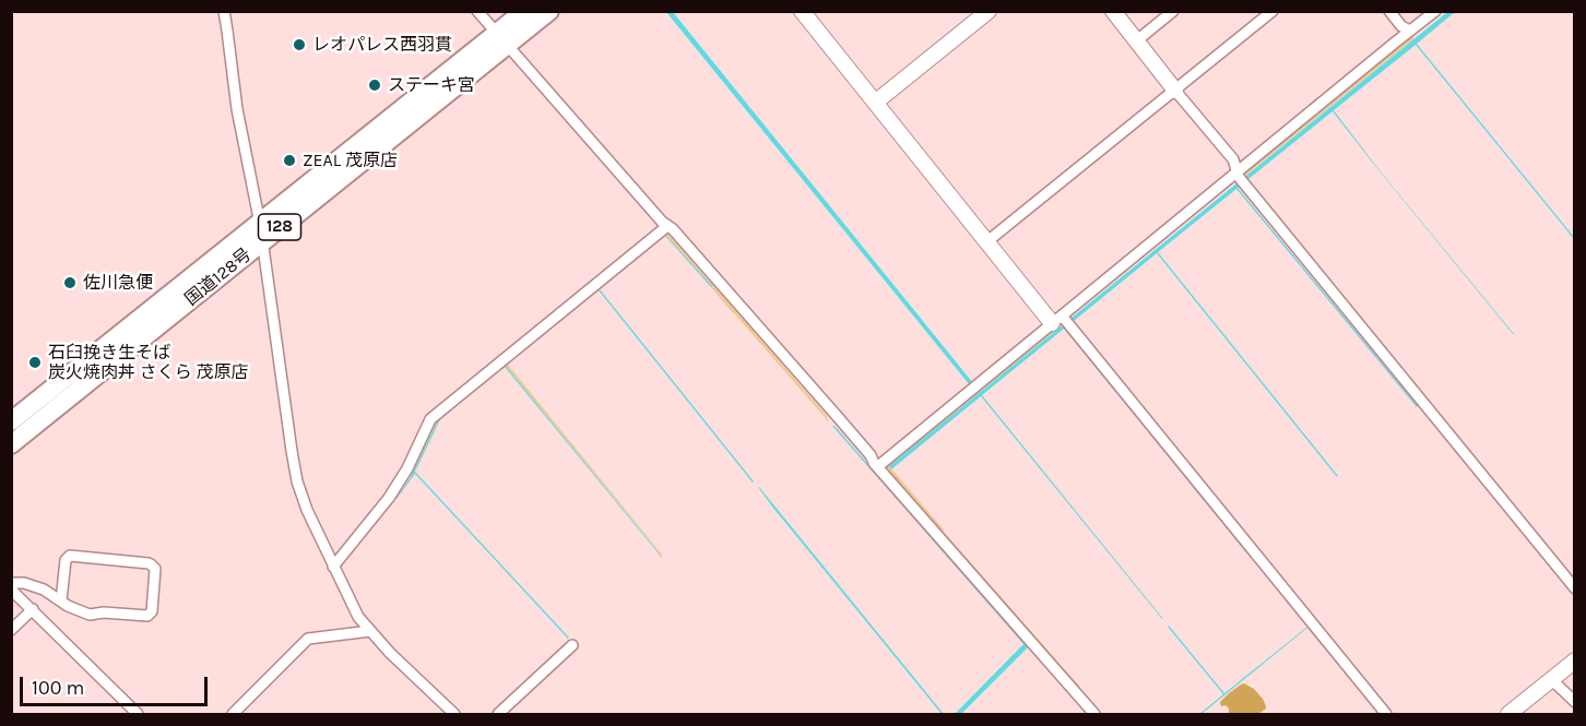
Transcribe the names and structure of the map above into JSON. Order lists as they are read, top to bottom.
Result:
{
  "streets": {
    "highway": ["128", "国道128号"]
  },
  "places": [
    "レオパレス西羽貫",
    "ステーキ宮",
    "ZEAL 茂原店",
    "佐川急便",
    "石臼挽き生そば 炭火焼肉丼 さくら 茂原店"
  ],
  "scale_bar": "100 m"
}
